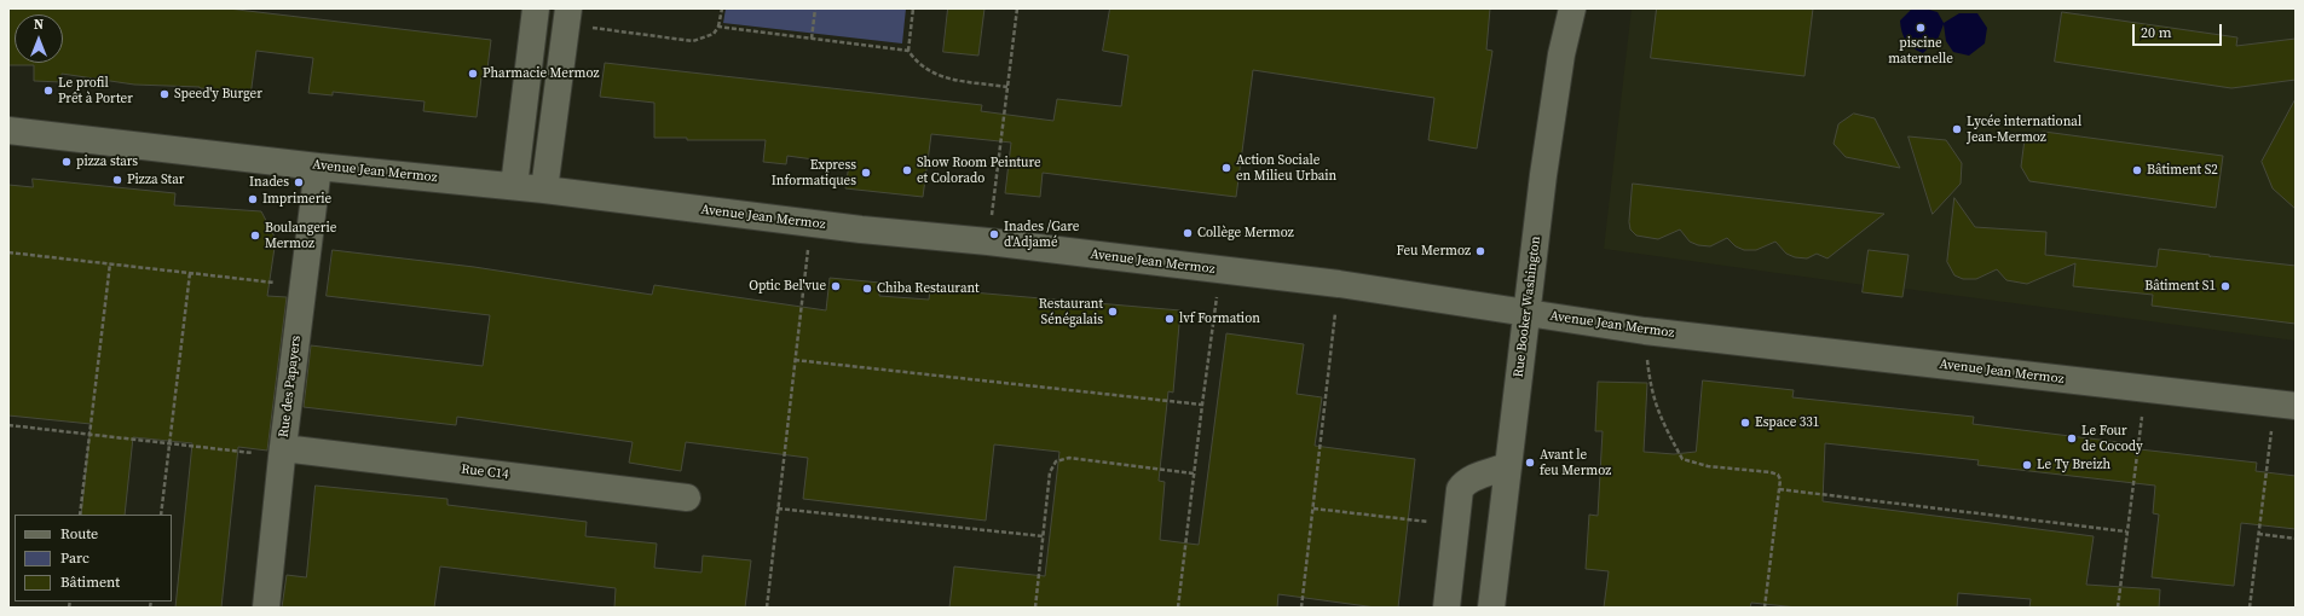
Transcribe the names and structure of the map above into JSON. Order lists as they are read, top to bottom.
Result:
{
  "streets": {
    "street": [
      "Avenue Jean Mermoz",
      "Rue Booker Washington",
      "Rue des Papayers",
      "Rue C14"
    ]
  },
  "crossings": [
    ["Avenue Jean Mermoz", "Rue Booker Washington"],
    ["Avenue Jean Mermoz", "Rue des Papayers"],
    ["Rue des Papayers", "Rue C14"]
  ],
  "places": [
    "piscine maternelle",
    "Pharmacie Mermoz",
    "Le profil Prêt à Porter",
    "Speed'y Burger",
    "Lycée international Jean-Mermoz",
    "pizza stars",
    "Action Sociale en Milieu Urbain",
    "Show Room Peinture et Colorado",
    "Bâtiment S2",
    "Express Informatiques",
    "Pizza Star",
    "Inades",
    "Imprimerie",
    "Collège Mermoz",
    "Inades /Gare d'Adjamé",
    "Boulangerie Mermoz",
    "Feu Mermoz",
    "Optic Bel'vue",
    "Bâtiment S1",
    "Chiba Restaurant",
    "Restaurant Sénégalais",
    "lvf Formation",
    "Espace 331",
    "Le Four de Cocody",
    "Avant le feu Mermoz",
    "Le Ty Breizh"
  ],
  "legend": ["Route", "Parc", "Bâtiment"],
  "scale_bar": "20 m",
  "north": "top"
}
